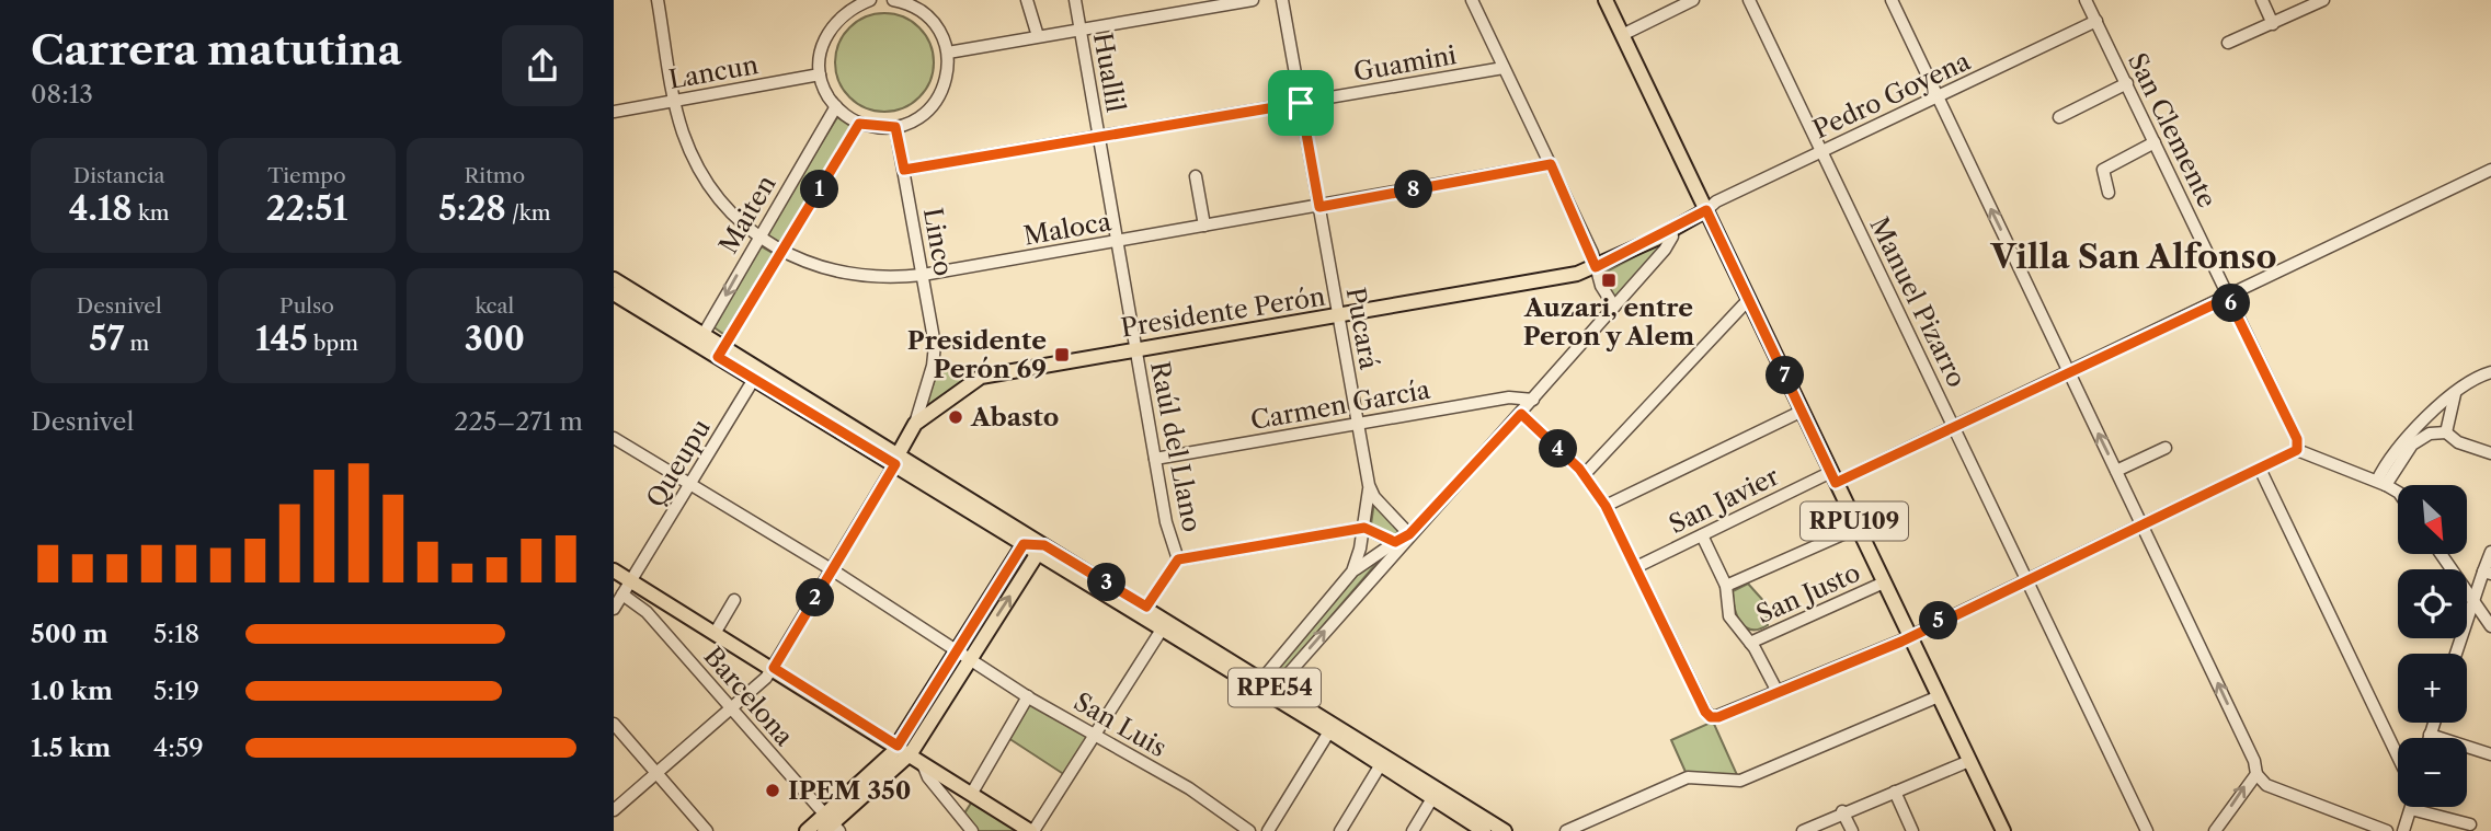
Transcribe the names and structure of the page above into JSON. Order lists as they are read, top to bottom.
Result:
{
  "streets": {
    "main road": ["Presidente Perón", "RPU109", "RPE54"],
    "street": [
      "Guamini",
      "Lancun",
      "Huallil",
      "Pedro Goyena",
      "San Clemente",
      "Maiten",
      "Maloca",
      "Linco",
      "Manuel Pizarro",
      "Pucará",
      "Carmen García",
      "Raúl del Llano",
      "Queupu",
      "San Javier",
      "San Justo",
      "Barcelona",
      "San Luis"
    ]
  },
  "crossings": [
    ["Guamini", "Huallil"],
    ["Guamini", "Linco"],
    ["Guamini", "Pucará"],
    ["Lancun", "Maloca"],
    ["Huallil", "Maloca"],
    ["Huallil", "Raúl del Llano"],
    ["Pedro Goyena", "San Clemente"],
    ["Pedro Goyena", "Manuel Pizarro"],
    ["Pedro Goyena", "Presidente Perón"],
    ["Pedro Goyena", "RPU109"],
    ["San Clemente", "San Javier"],
    ["Maiten", "Maloca"],
    ["Maiten", "RPE54"],
    ["Maloca", "Linco"],
    ["Maloca", "Pucará"],
    ["Maloca", "Raúl del Llano"],
    ["Linco", "Presidente Perón"],
    ["Manuel Pizarro", "San Javier"],
    ["Presidente Perón", "Pucará"],
    ["Presidente Perón", "Raúl del Llano"],
    ["Presidente Perón", "RPU109"],
    ["Presidente Perón", "RPE54"],
    ["Pucará", "Carmen García"],
    ["Carmen García", "Raúl del Llano"],
    ["Raúl del Llano", "RPE54"],
    ["Queupu", "RPE54"],
    ["Queupu", "Barcelona"],
    ["San Javier", "RPU109"],
    ["RPU109", "San Justo"]
  ],
  "districts": ["Villa San Alfonso"],
  "places": {
    "transit": ["Auzari, entre Peron y Alem", "Presidente Perón 69"],
    "other": ["Abasto", "IPEM 350"]
  },
  "north": "bottom right",
  "page": {
    "heading": ["Carrera matutina", "08:13"],
    "stats": [
      ["Distancia", "4.18 km"],
      ["Tiempo", "22:51"],
      ["Ritmo", "5:28 /km"],
      ["Desnivel", "57 m"],
      ["Pulso", "145 bpm"],
      ["kcal", "300"]
    ],
    "pins": [
      "1",
      "8",
      "6",
      "7",
      "4",
      "3",
      "2",
      "5"
    ],
    "chart": ["Desnivel", "225–271 m"],
    "map_buttons": ["+", "−"],
    "list": [
      {
        "name": "500 m",
        "note": "5:18"
      },
      {
        "name": "1.0 km",
        "note": "5:19"
      },
      {
        "name": "1.5 km",
        "note": "4:59"
      }
    ]
  }
}
